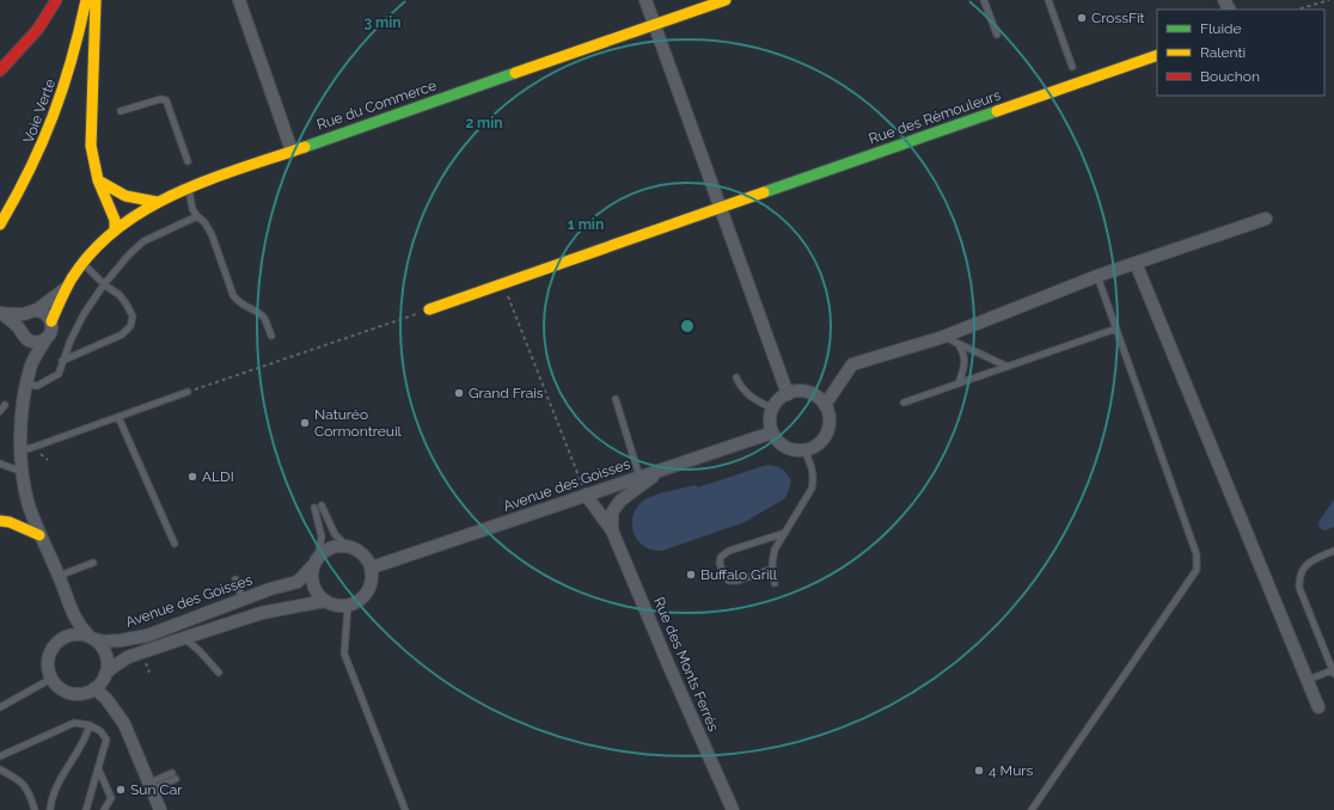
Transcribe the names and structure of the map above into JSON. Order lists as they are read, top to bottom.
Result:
{
  "streets": {
    "street": [
      "Rue du Commerce",
      "Voie Verte",
      "Rue des Rémouleurs",
      "Avenue des Goisses",
      "Rue des Monts Ferrés"
    ]
  },
  "crossings": [
    ["Avenue des Goisses", "Rue des Monts Ferrés"]
  ],
  "places": [
    "CrossFit",
    "Grand Frais",
    "Naturéo Cormontreuil",
    "ALDI",
    "Buffalo Grill",
    "4 Murs",
    "Sun Car"
  ],
  "legend": ["Fluide", "Ralenti", "Bouchon"],
  "rings": ["3 min", "2 min", "1 min"]
}
